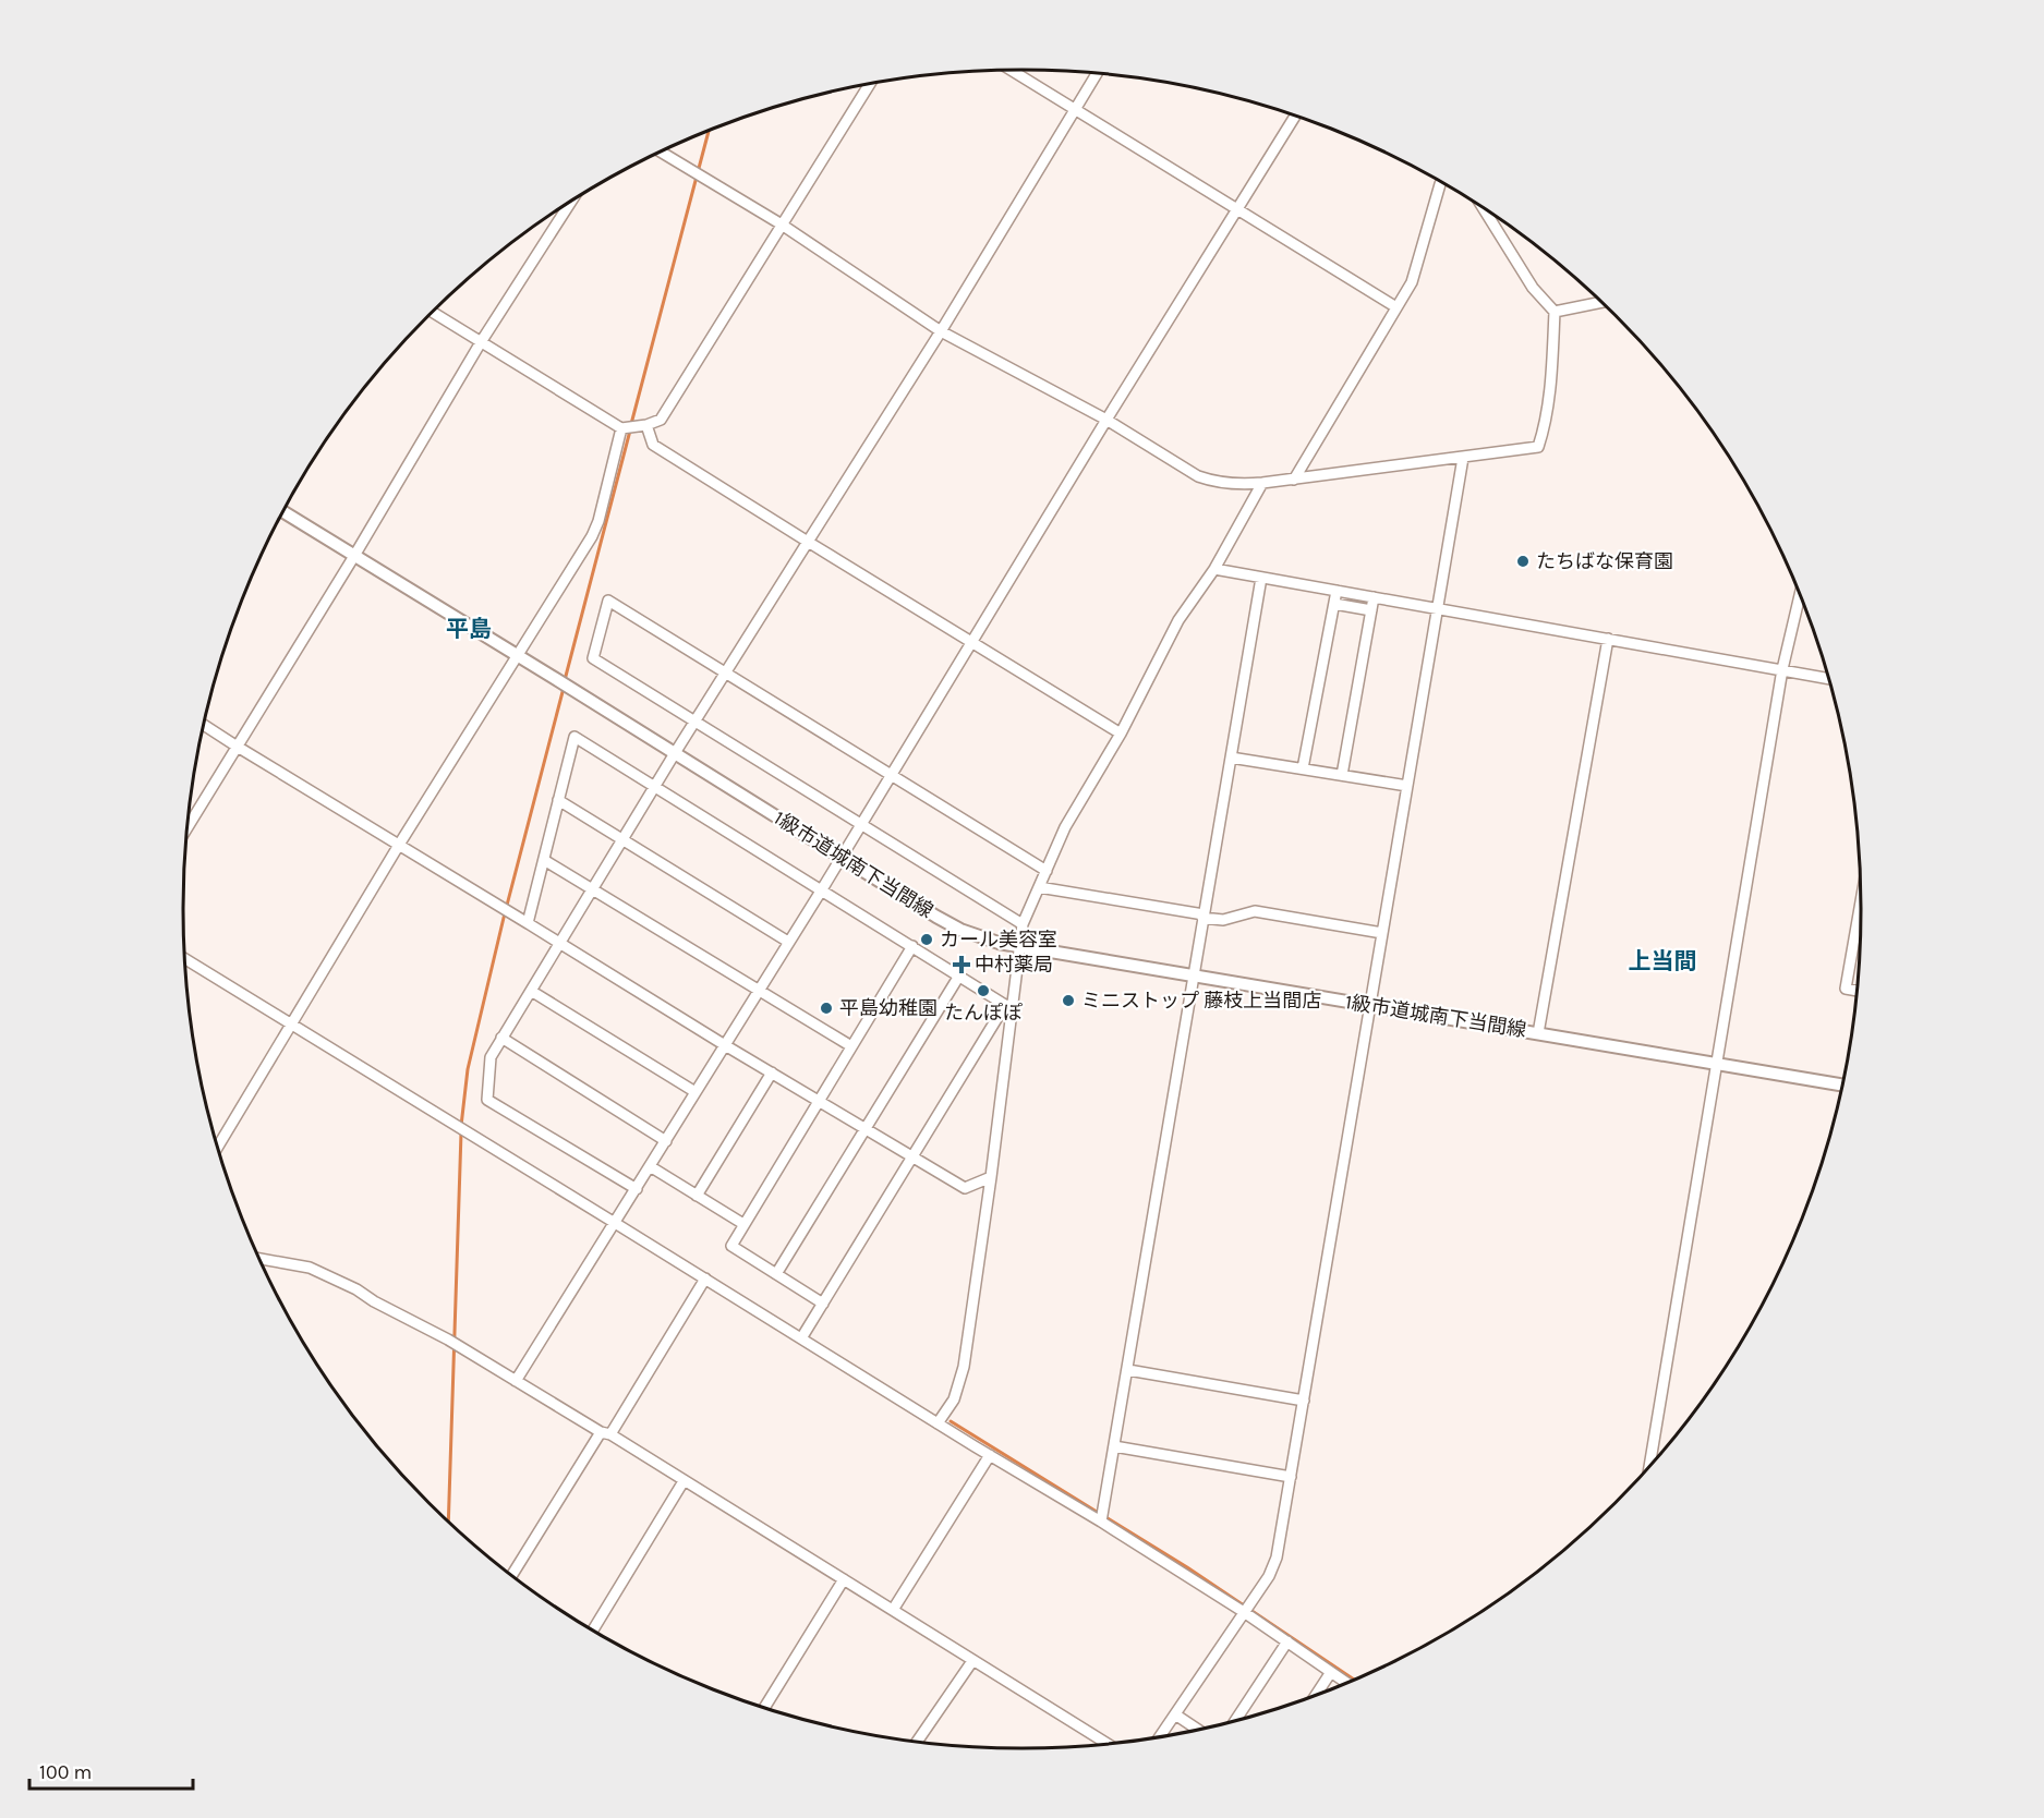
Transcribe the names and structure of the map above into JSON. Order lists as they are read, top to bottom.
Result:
{
  "streets": {
    "street": ["1級市道城南下当間線"]
  },
  "districts": ["平島", "上当間"],
  "places": {
    "other": [
      "たちばな保育園",
      "カール美容室",
      "たんぽぽ",
      "ミニストップ 藤枝上当間店",
      "平島幼稚園"
    ],
    "health": ["中村薬局"]
  },
  "scale_bar": "100 m"
}
